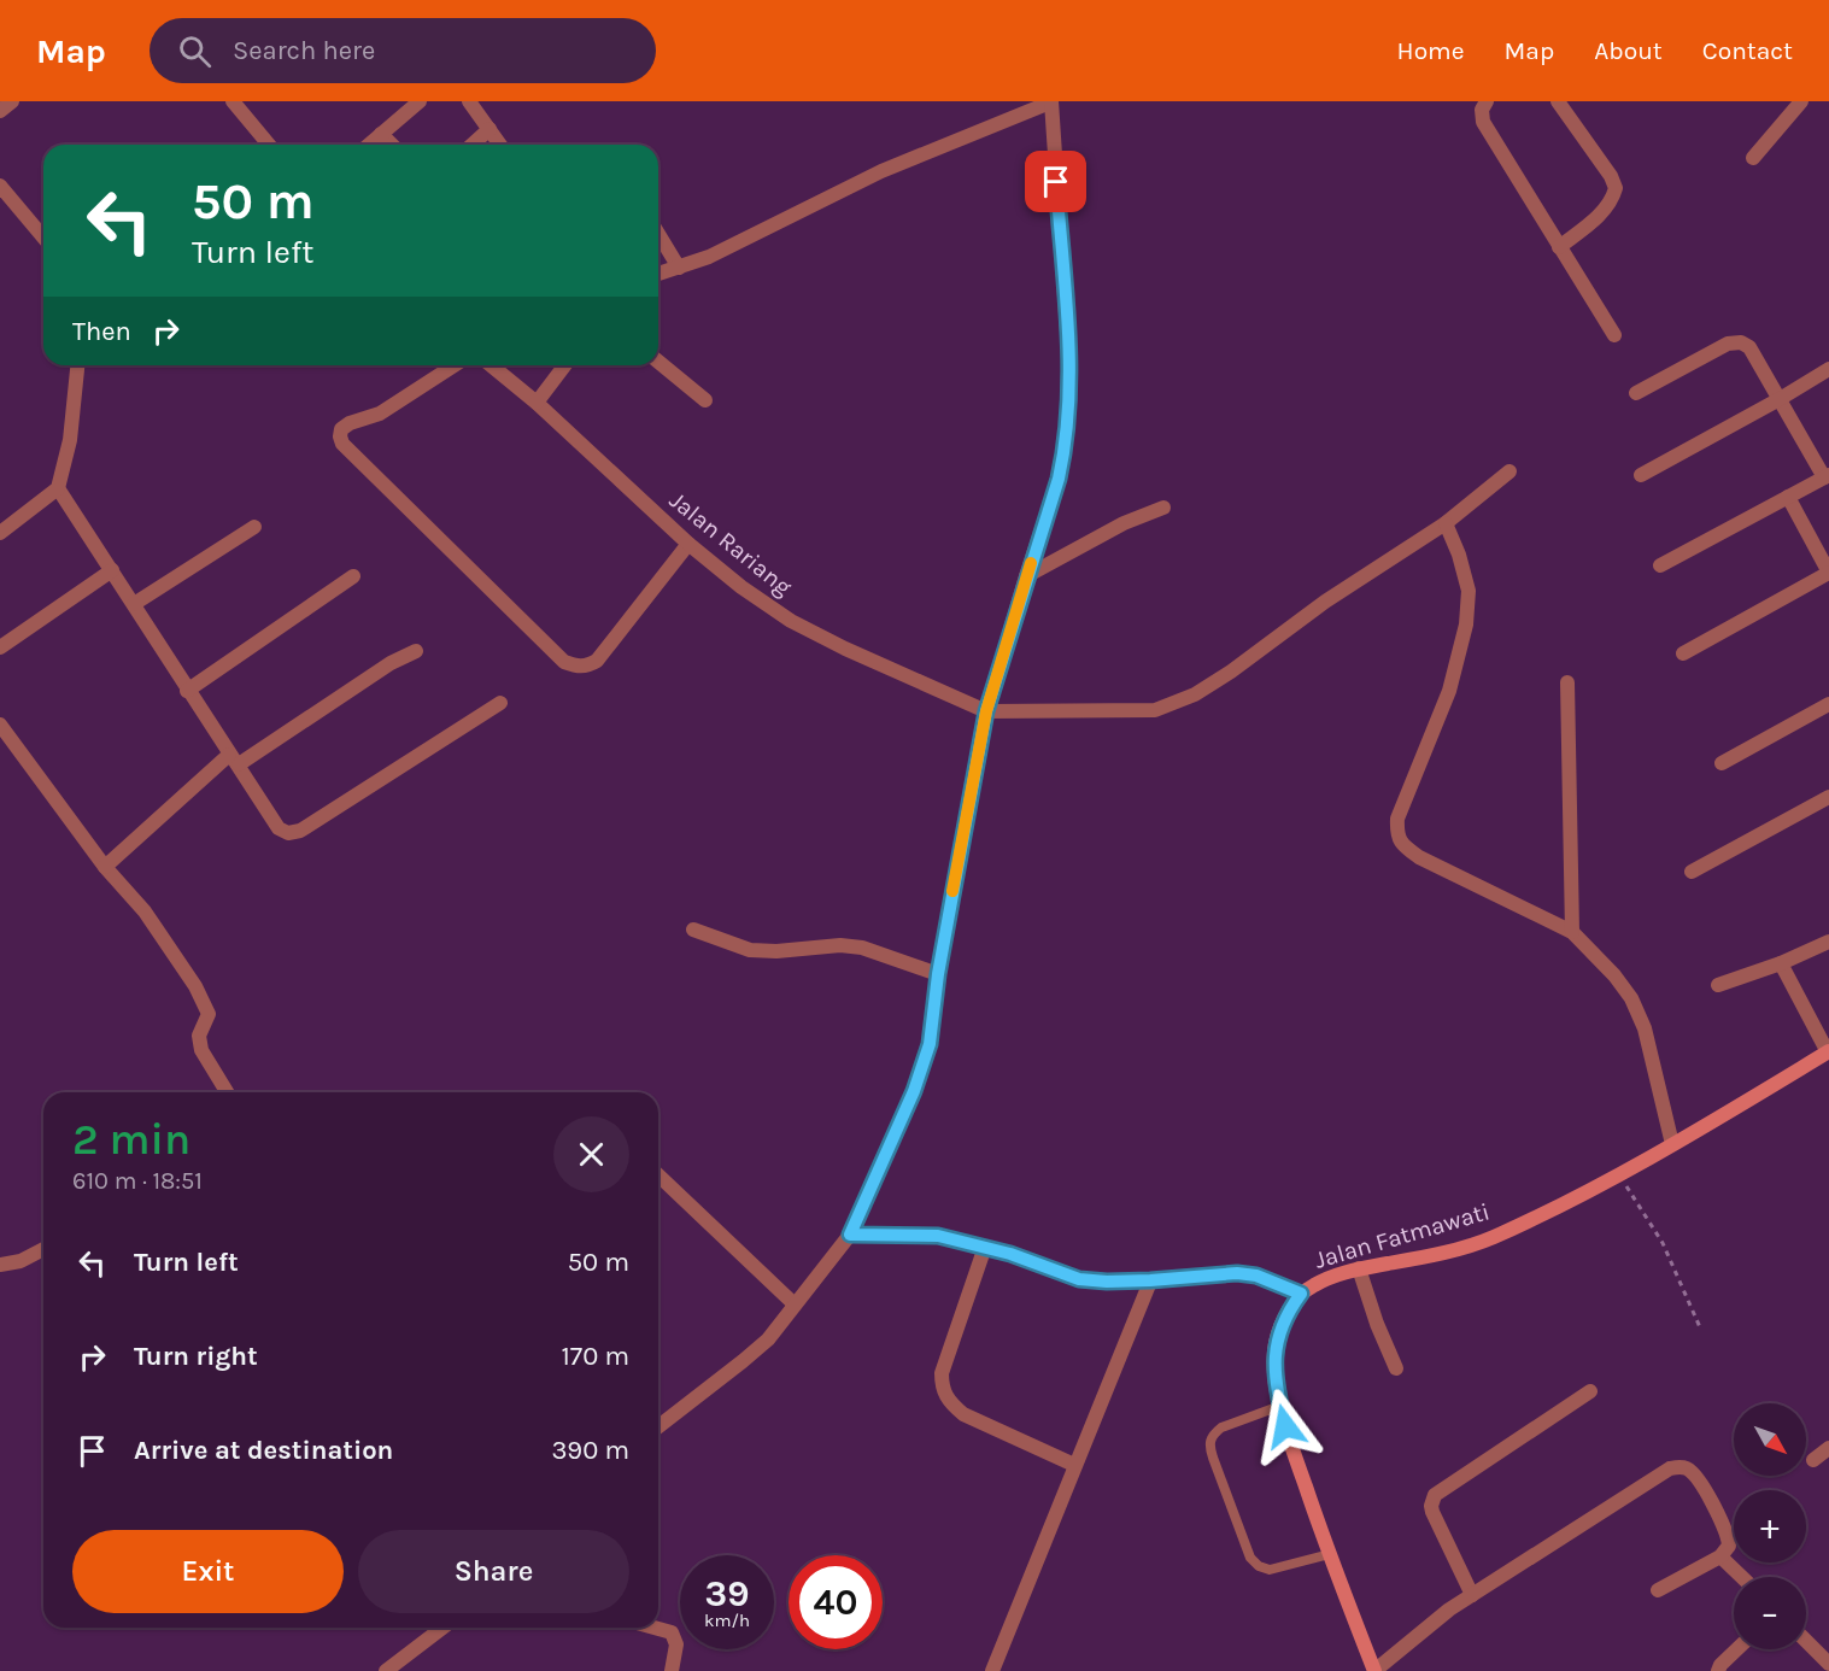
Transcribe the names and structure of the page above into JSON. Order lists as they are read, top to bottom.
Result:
{
  "streets": {
    "street": ["Jalan Rariang", "Jalan Fatmawati"]
  },
  "north": "bottom right",
  "page": {
    "header": "Map",
    "search": "Search here",
    "nav": [
      "Home",
      "Map",
      "About",
      "Contact"
    ],
    "turn": ["50 m", "Turn left"],
    "then": "Then",
    "heading": ["2 min", "610 m · 18:51"],
    "list": [
      {
        "name": "Turn left",
        "value": "50 m"
      },
      {
        "name": "Turn right",
        "value": "170 m"
      },
      {
        "name": "Arrive at destination",
        "value": "390 m"
      }
    ],
    "map_buttons": ["+", "−"],
    "buttons": ["Exit", "Share"],
    "speed": "39 km/h",
    "limit": "40"
  }
}
